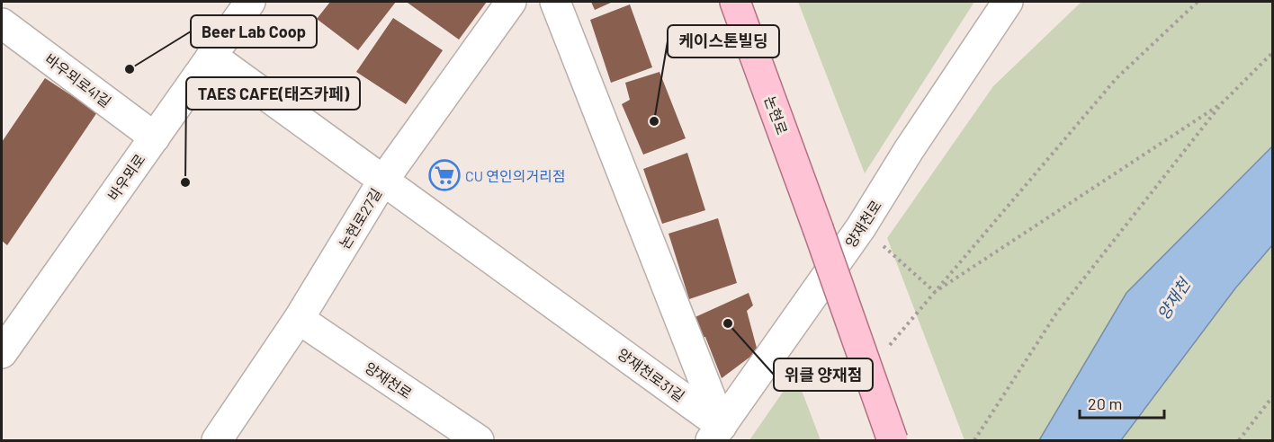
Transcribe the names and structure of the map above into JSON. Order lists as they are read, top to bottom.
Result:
{
  "streets": {
    "main road": ["논현로"],
    "street": [
      "바우뫼로41길",
      "바우뫼로",
      "논현로27길",
      "양재천로",
      "양재천로31길"
    ]
  },
  "crossings": [
    ["바우뫼로41길", "바우뫼로"],
    ["바우뫼로", "양재천로31길"],
    ["논현로27길", "양재천로"],
    ["논현로27길", "양재천로31길"],
    ["양재천로", "양재천로31길"]
  ],
  "water": ["양재천"],
  "places": {
    "other": [
      "Beer Lab Coop",
      "케이스톤빌딩",
      "TAES CAFE(태즈카페)",
      "위클 양재점"
    ],
    "supermarket": ["CU 연인의거리점"]
  },
  "scale_bar": "20 m"
}
